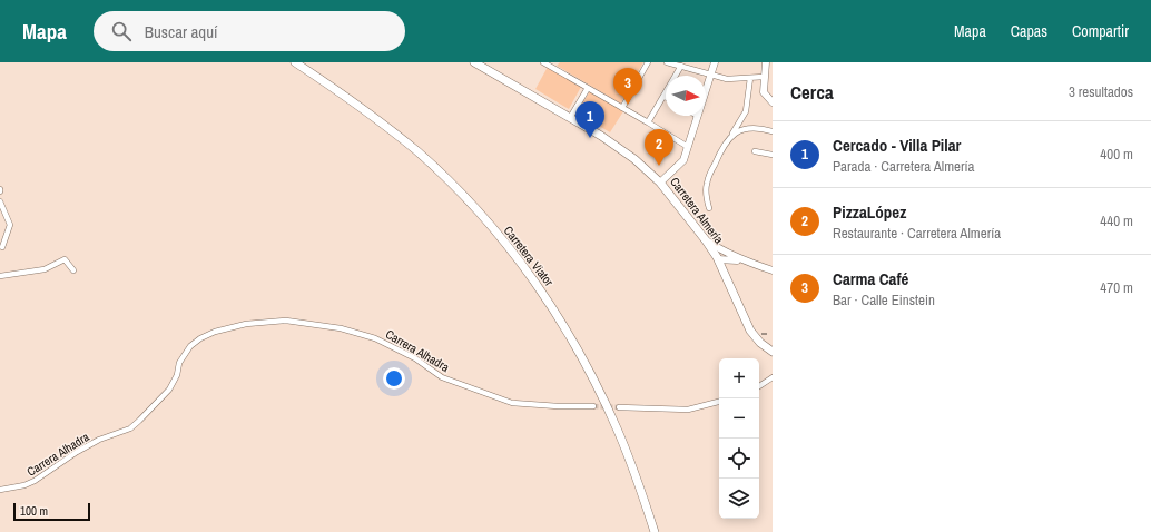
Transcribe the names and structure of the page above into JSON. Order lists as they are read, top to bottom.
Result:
{
  "streets": {
    "main road": ["Carretera Almería", "Carretera Viator"],
    "street": ["Carrera Alhadra"]
  },
  "scale_bar": "100 m",
  "north": "right",
  "page": {
    "header": "Mapa",
    "search": "Buscar aquí",
    "nav": ["Mapa", "Capas", "Compartir"],
    "heading": ["Cerca", "3 resultados"],
    "pins": ["3", "1", "2"],
    "list": [
      {
        "mark": "1",
        "name": "Cercado - Villa Pilar",
        "note": "Parada · Carretera Almería",
        "value": "400 m"
      },
      {
        "mark": "2",
        "name": "PizzaLópez",
        "note": "Restaurante · Carretera Almería",
        "value": "440 m"
      },
      {
        "mark": "3",
        "name": "Carma Café",
        "note": "Bar · Calle Einstein",
        "value": "470 m"
      }
    ],
    "map_buttons": ["+", "−"],
    "scale": "100 m"
  }
}
